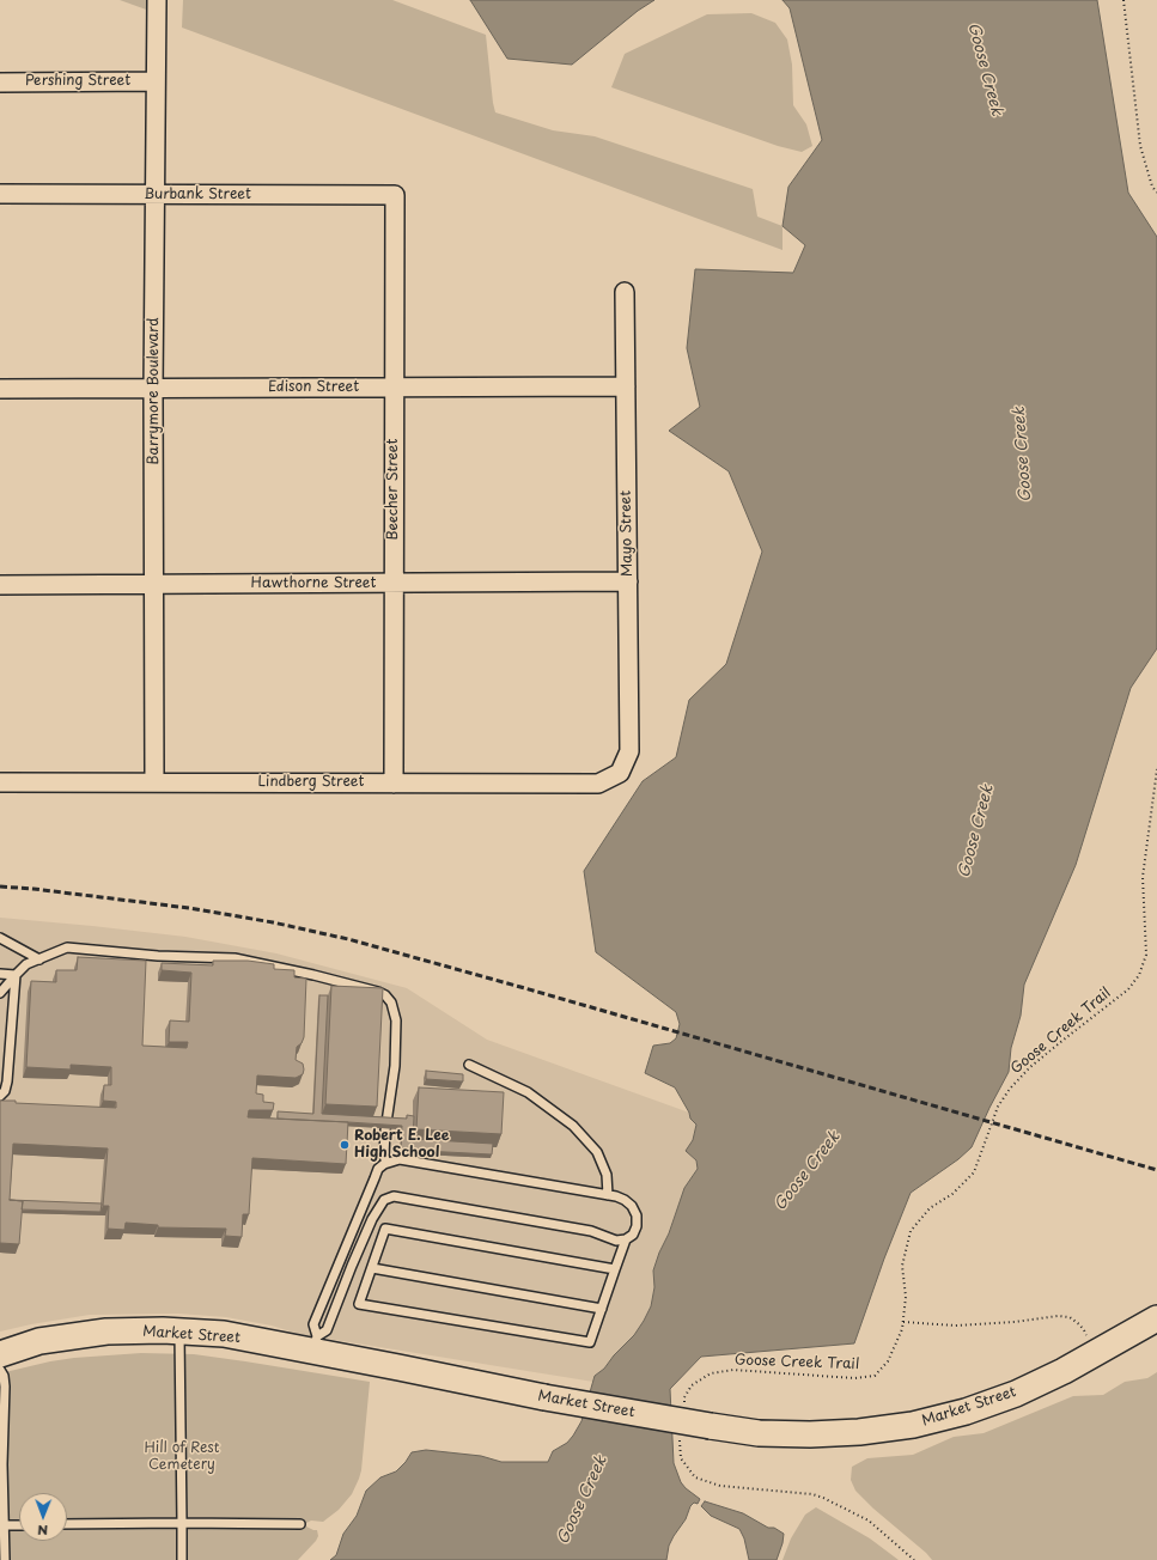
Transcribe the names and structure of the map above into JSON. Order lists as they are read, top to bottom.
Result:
{
  "streets": {
    "main road": ["Market Street"],
    "street": [
      "Pershing Street",
      "Burbank Street",
      "Edison Street",
      "Barrymore Boulevard",
      "Beecher Street",
      "Mayo Street",
      "Hawthorne Street",
      "Lindberg Street"
    ],
    "path": ["Goose Creek Trail"]
  },
  "crossings": [
    ["Pershing Street", "Barrymore Boulevard"],
    ["Burbank Street", "Barrymore Boulevard"],
    ["Burbank Street", "Beecher Street"],
    ["Edison Street", "Barrymore Boulevard"],
    ["Edison Street", "Beecher Street"],
    ["Edison Street", "Mayo Street"],
    ["Barrymore Boulevard", "Hawthorne Street"],
    ["Barrymore Boulevard", "Lindberg Street"],
    ["Beecher Street", "Hawthorne Street"],
    ["Beecher Street", "Lindberg Street"],
    ["Mayo Street", "Hawthorne Street"],
    ["Mayo Street", "Lindberg Street"]
  ],
  "water": ["Goose Creek"],
  "parks": ["Hill of Rest Cemetery"],
  "places": ["Robert E. Lee High School"],
  "north": "bottom"
}
